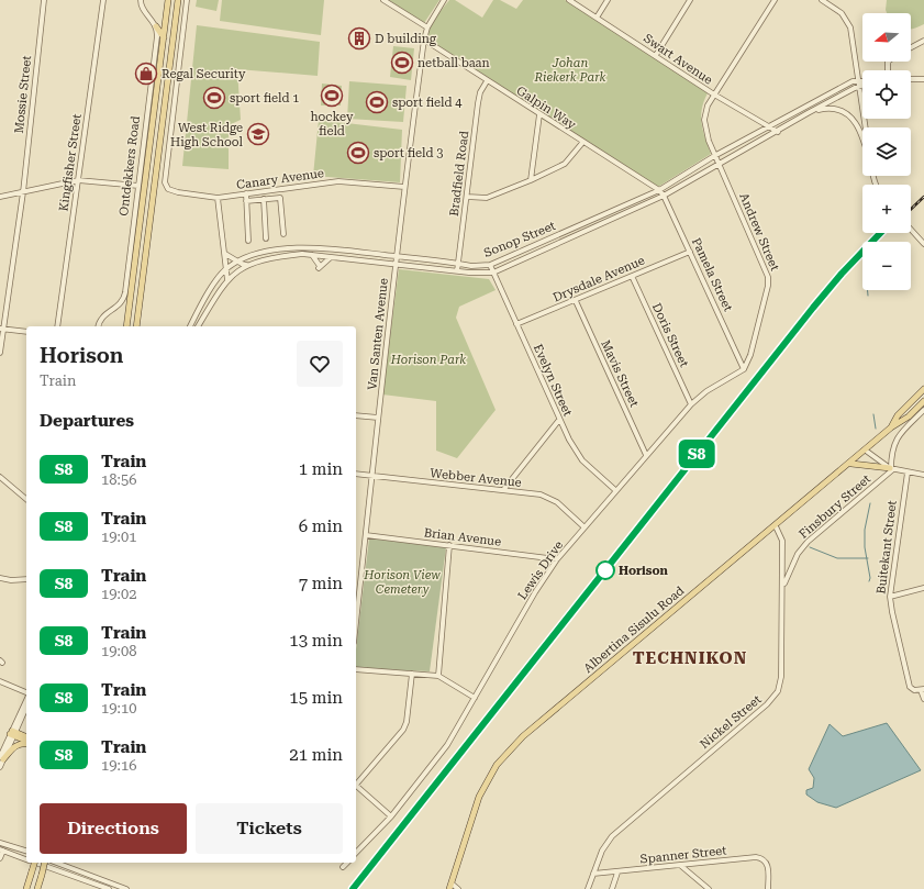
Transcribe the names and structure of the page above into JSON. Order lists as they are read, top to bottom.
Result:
{
  "streets": {
    "main road": ["Ontdekkers Road", "Albertina Sisulu Road"],
    "street": [
      "Swart Avenue",
      "Mossie Street",
      "Galpin Way",
      "Kingfisher Street",
      "Bradfield Road",
      "Canary Avenue",
      "Andrew Street",
      "Sonop Street",
      "Pamela Street",
      "Drysdale Avenue",
      "Van Santen Avenue",
      "Doris Street",
      "Mavis Street",
      "Evelyn Street",
      "Webber Avenue",
      "Finsbury Street",
      "Brian Avenue",
      "Buitekant Street",
      "Lewis Drive",
      "Nickel Street",
      "Spanner Street"
    ]
  },
  "crossings": [
    ["Swart Avenue", "Andrew Street"],
    ["Swart Avenue", "Sonop Street"],
    ["Galpin Way", "Bradfield Road"],
    ["Galpin Way", "Sonop Street"],
    ["Galpin Way", "Pamela Street"],
    ["Galpin Way", "Van Santen Avenue"],
    ["Bradfield Road", "Sonop Street"],
    ["Canary Avenue", "Van Santen Avenue"],
    ["Andrew Street", "Sonop Street"],
    ["Andrew Street", "Pamela Street"],
    ["Andrew Street", "Lewis Drive"],
    ["Sonop Street", "Pamela Street"],
    ["Sonop Street", "Van Santen Avenue"],
    ["Sonop Street", "Evelyn Street"],
    ["Pamela Street", "Drysdale Avenue"],
    ["Pamela Street", "Lewis Drive"],
    ["Drysdale Avenue", "Doris Street"],
    ["Drysdale Avenue", "Mavis Street"],
    ["Drysdale Avenue", "Evelyn Street"],
    ["Van Santen Avenue", "Webber Avenue"],
    ["Van Santen Avenue", "Brian Avenue"],
    ["Doris Street", "Lewis Drive"],
    ["Mavis Street", "Lewis Drive"],
    ["Evelyn Street", "Lewis Drive"],
    ["Webber Avenue", "Lewis Drive"],
    ["Finsbury Street", "Nickel Street"],
    ["Brian Avenue", "Lewis Drive"],
    ["Albertina Sisulu Road", "Nickel Street"],
    ["Nickel Street", "Spanner Street"]
  ],
  "districts": ["TECHNIKON"],
  "parks": ["Johan Riekerk Park", "Horison Park", "Horison View Cemetery"],
  "places": {
    "building": ["D building"],
    "sports": [
      "netball baan",
      "hockey field",
      "sport field 1",
      "sport field 4",
      "sport field 3"
    ],
    "shop": ["Regal Security"],
    "school or university": ["West Ridge High School"],
    "other": ["Horison"]
  },
  "north": "left",
  "page": {
    "on_map": "S8",
    "map_buttons": ["+", "−"],
    "heading": [
      ["Horison", "Train"],
      "Departures"
    ],
    "list": [
      {
        "mark": "S8",
        "name": "Train",
        "note": "18:56",
        "value": "1 min"
      },
      {
        "mark": "S8",
        "name": "Train",
        "note": "19:01",
        "value": "6 min"
      },
      {
        "mark": "S8",
        "name": "Train",
        "note": "19:02",
        "value": "7 min"
      },
      {
        "mark": "S8",
        "name": "Train",
        "note": "19:08",
        "value": "13 min"
      },
      {
        "mark": "S8",
        "name": "Train",
        "note": "19:10",
        "value": "15 min"
      },
      {
        "mark": "S8",
        "name": "Train",
        "note": "19:16",
        "value": "21 min"
      }
    ],
    "buttons": ["Directions", "Tickets"]
  }
}
